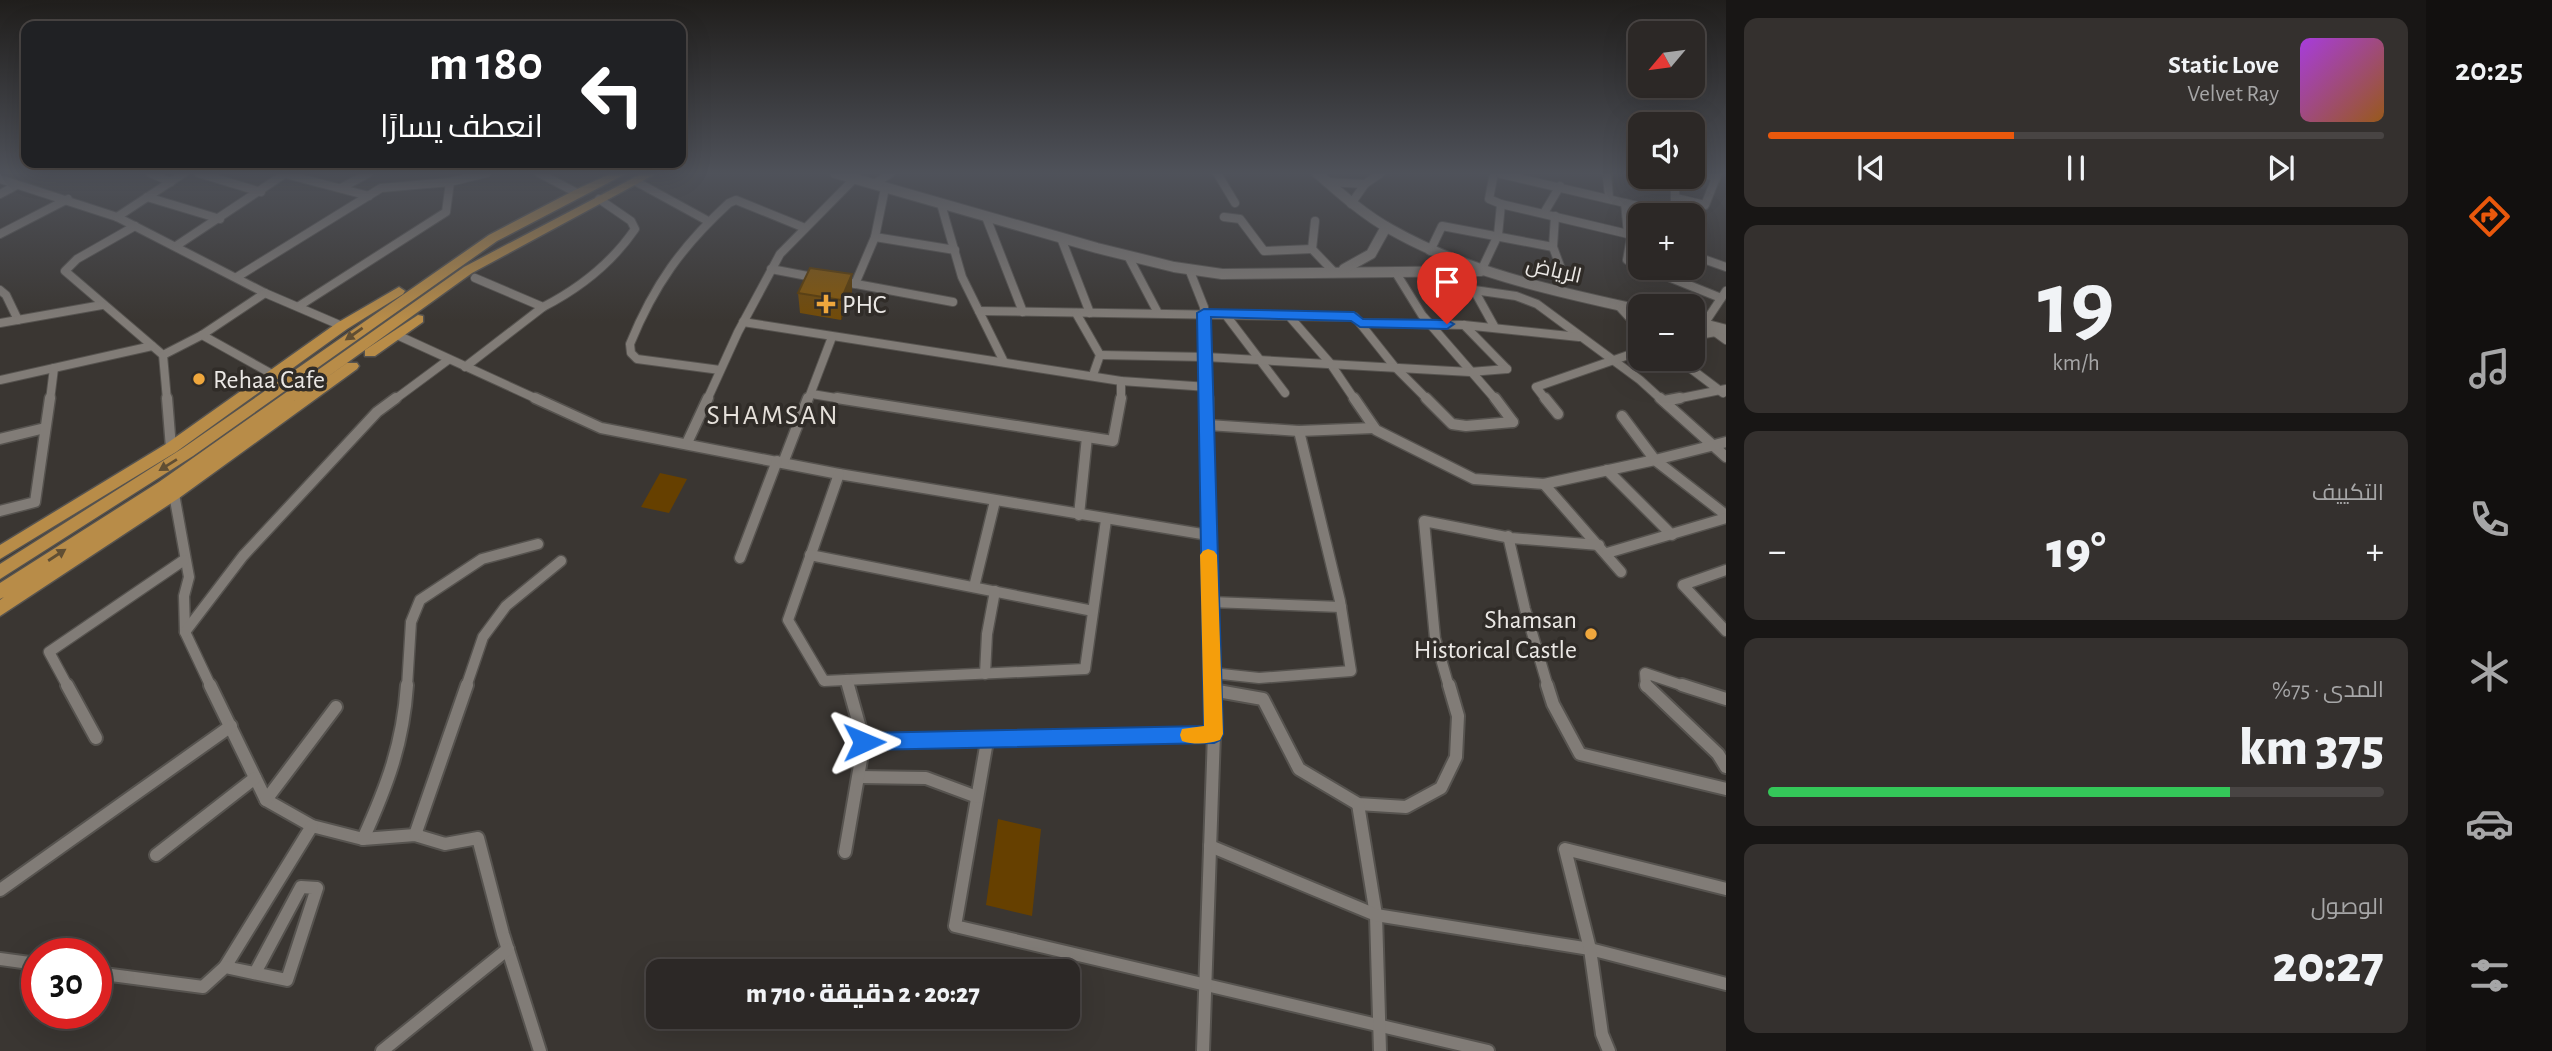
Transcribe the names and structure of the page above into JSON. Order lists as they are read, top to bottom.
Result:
{
  "streets": {
    "street": ["الرياض"]
  },
  "districts": ["SHAMSAN"],
  "places": {
    "health": ["PHC"],
    "other": ["Rehaa Cafe", "Shamsan Historical Castle"]
  },
  "north": "bottom left",
  "page": {
    "tabs": "20:25",
    "map_buttons": ["+", "−"],
    "turn": ["180 m", "انعطف يسارًا"],
    "song": ["Static Love", "Velvet Ray"],
    "tile": [
      ["19", "km/h"],
      "التكييف",
      ["المدى · 75%", "375 km"],
      ["الوصول", "20:27"]
    ],
    "heat": ["−", "19°", "+"],
    "limit": "30",
    "trip": "20:27 · 2 دقيقة · 710 m"
  }
}
